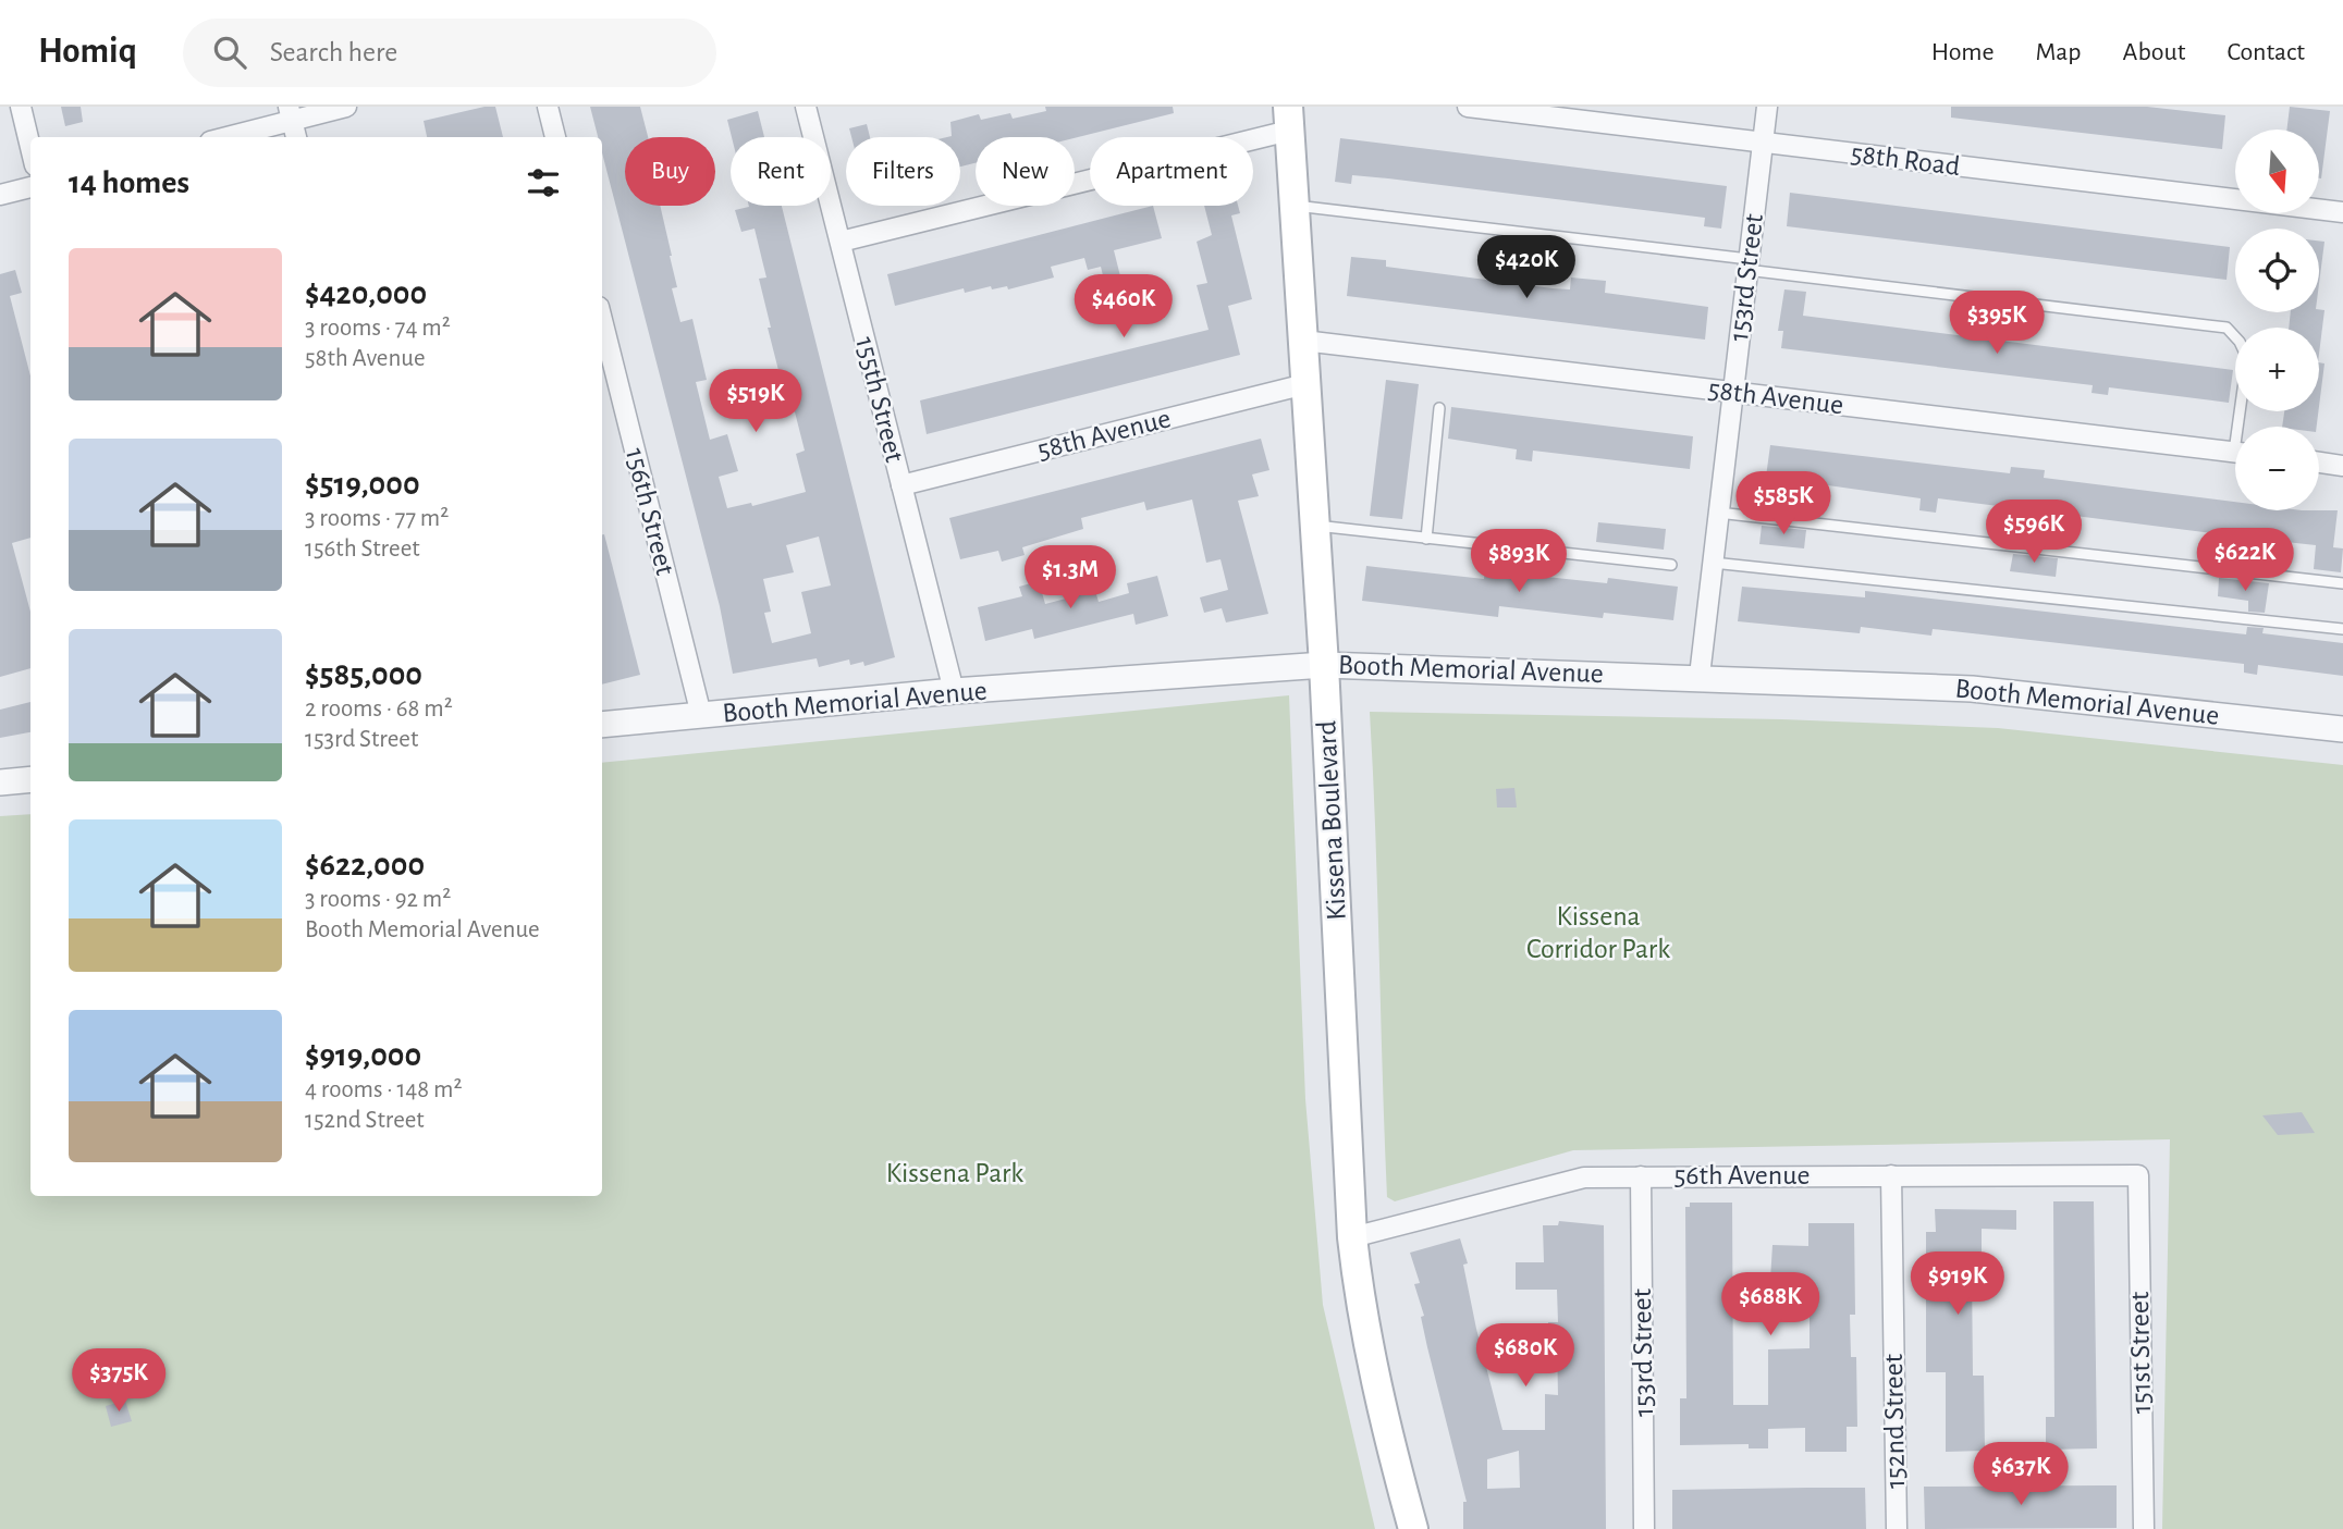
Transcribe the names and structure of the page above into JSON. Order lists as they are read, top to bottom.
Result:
{
  "streets": {
    "main road": ["Kissena Boulevard"],
    "street": [
      "58th Road",
      "153rd Street",
      "58th Avenue",
      "155th Street",
      "156th Street",
      "Booth Memorial Avenue",
      "56th Avenue",
      "151st Street",
      "152nd Street"
    ]
  },
  "crossings": [
    ["58th Road", "153rd Street"],
    ["153rd Street", "58th Avenue"],
    ["153rd Street", "Booth Memorial Avenue"],
    ["153rd Street", "56th Avenue"],
    ["58th Avenue", "155th Street"],
    ["58th Avenue", "Kissena Boulevard"],
    ["155th Street", "Booth Memorial Avenue"],
    ["156th Street", "Booth Memorial Avenue"],
    ["Booth Memorial Avenue", "Kissena Boulevard"],
    ["Kissena Boulevard", "56th Avenue"],
    ["56th Avenue", "151st Street"],
    ["56th Avenue", "152nd Street"]
  ],
  "parks": ["Kissena Corridor Park", "Kissena Park"],
  "north": "bottom",
  "page": {
    "header": "Homiq",
    "search": "Search here",
    "nav": [
      "Home",
      "Map",
      "About",
      "Contact"
    ],
    "map_buttons": ["+", "−"],
    "chip": [
      "Buy",
      "Rent",
      "Filters",
      "New",
      "Apartment"
    ],
    "heading": "14 homes",
    "list": [
      {
        "name": "$420,000",
        "note": "3 rooms · 74 m² · 58th Avenue"
      },
      {
        "name": "$519,000",
        "note": "3 rooms · 77 m² · 156th Street"
      },
      {
        "name": "$585,000",
        "note": "2 rooms · 68 m² · 153rd Street"
      },
      {
        "name": "$622,000",
        "note": "3 rooms · 92 m² · Booth Memorial Avenue"
      },
      {
        "name": "$919,000",
        "note": "4 rooms · 148 m² · 152nd Street"
      }
    ],
    "price": [
      "$420K",
      "$460K",
      "$395K",
      "$519K",
      "$585K",
      "$596K",
      "$622K",
      "$893K",
      "$1.3M",
      "$919K",
      "$688K",
      "$680K",
      "$375K",
      "$637K"
    ]
  }
}
